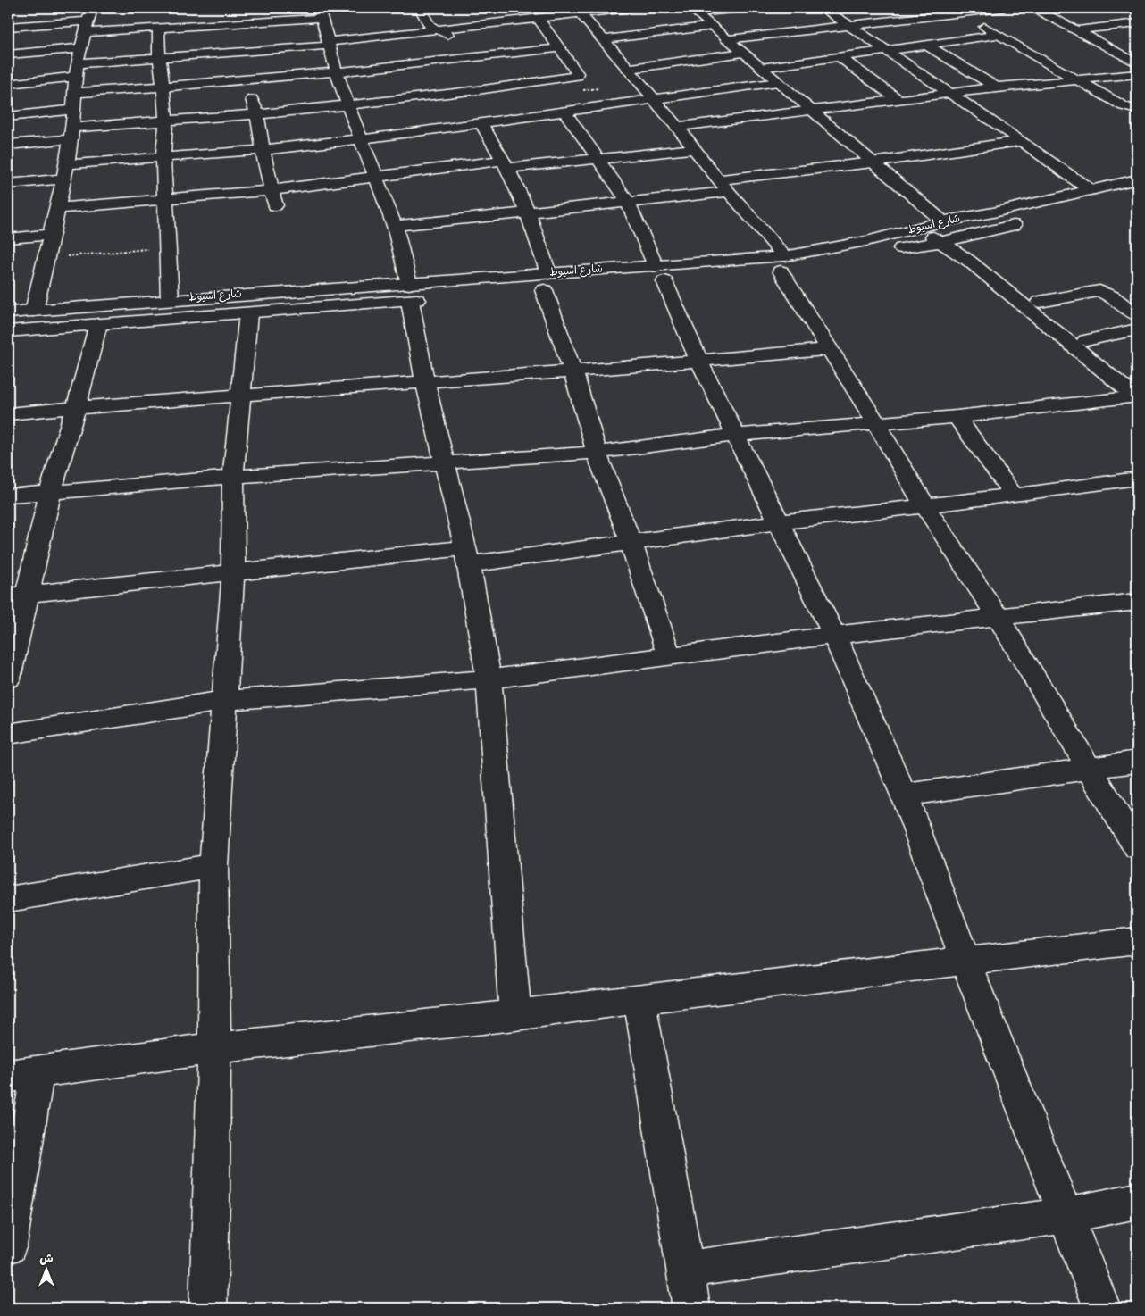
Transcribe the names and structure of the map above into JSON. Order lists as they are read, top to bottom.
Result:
{
  "streets": {
    "street": ["شارع اسيوط"]
  },
  "north": "top"
}
